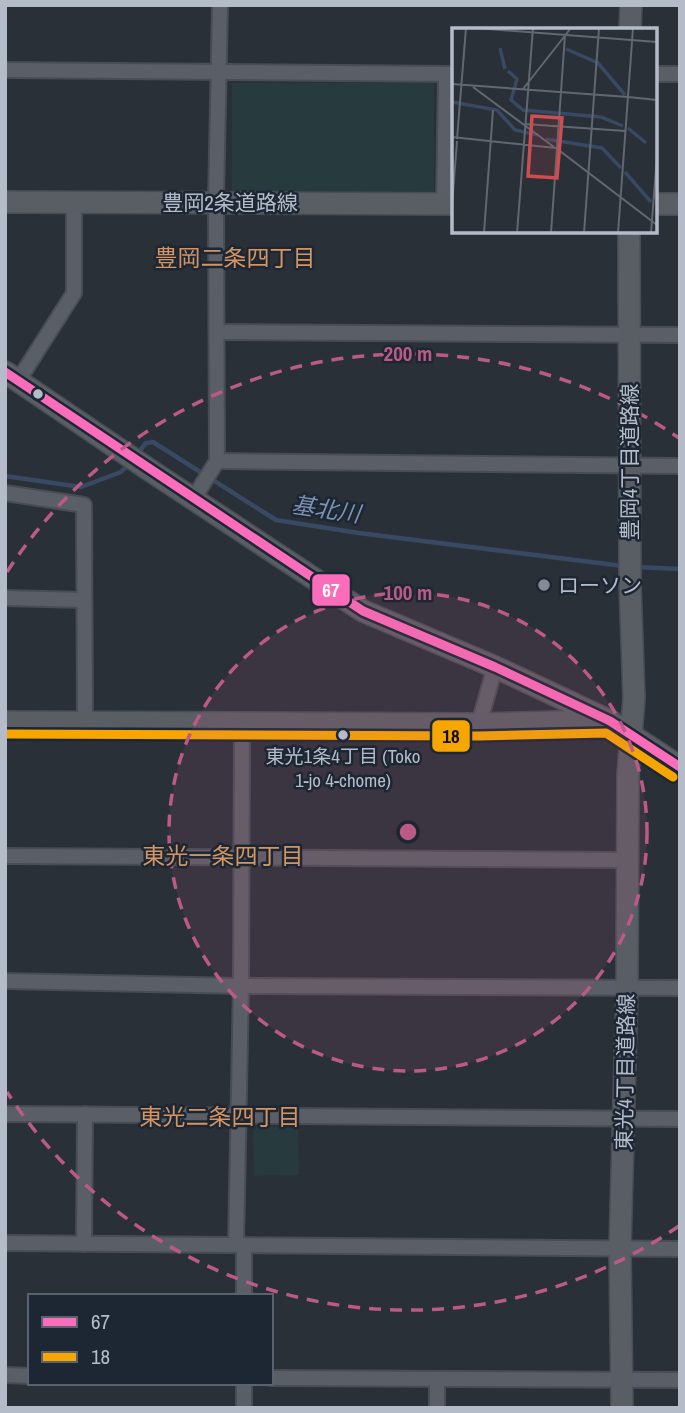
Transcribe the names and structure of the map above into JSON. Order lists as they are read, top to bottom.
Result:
{
  "streets": {
    "street": ["豊岡2条道路線", "豊岡4丁目道路線", "東光4丁目道路線"]
  },
  "crossings": [
    ["豊岡4丁目道路線", "東光4丁目道路線"]
  ],
  "districts": ["豊岡二条四丁目", "東光一条四丁目", "東光二条四丁目"],
  "water": ["基北川"],
  "places": ["ローソン", "東光1条4丁目 (Toko 1-jo 4-chome)"],
  "lines": ["transit line 67", "transit line 18"],
  "legend": ["67", "18"],
  "rings": ["200 m", "100 m"]
}
